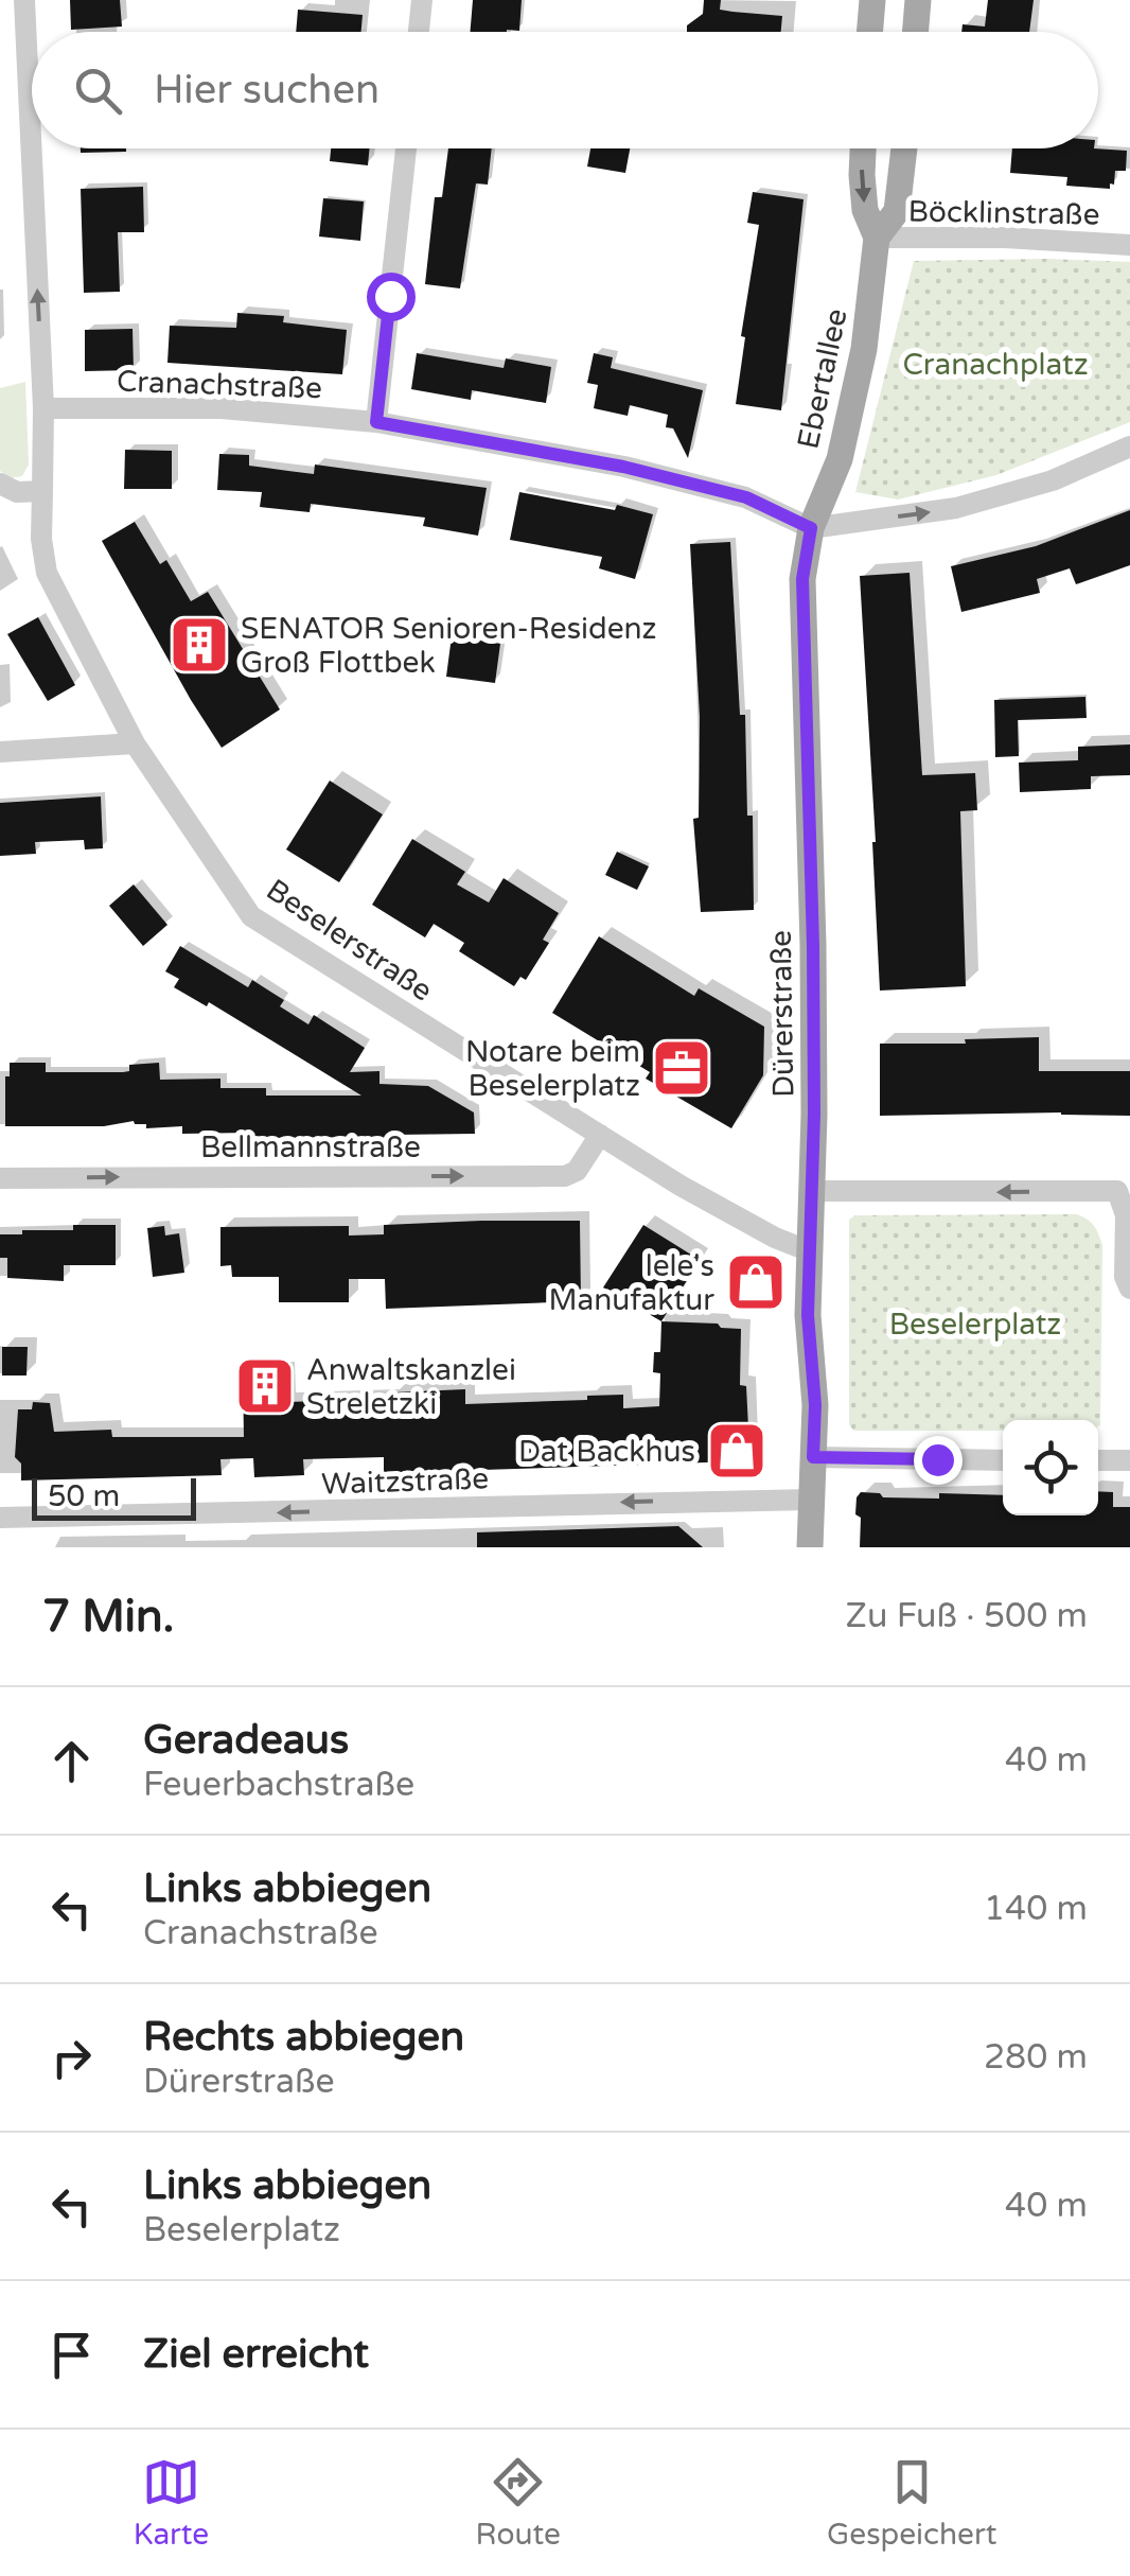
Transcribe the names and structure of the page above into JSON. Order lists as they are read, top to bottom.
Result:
{
  "streets": {
    "main road": ["Ebertallee", "Dürerstraße"],
    "street": [
      "Böcklinstraße",
      "Cranachstraße",
      "Beselerstraße",
      "Bellmannstraße",
      "Waitzstraße"
    ]
  },
  "crossings": [
    ["Böcklinstraße", "Ebertallee"],
    ["Ebertallee", "Cranachstraße"],
    ["Ebertallee", "Dürerstraße"],
    ["Cranachstraße", "Beselerstraße"],
    ["Cranachstraße", "Dürerstraße"],
    ["Beselerstraße", "Dürerstraße"],
    ["Beselerstraße", "Bellmannstraße"],
    ["Dürerstraße", "Waitzstraße"]
  ],
  "one_way": ["Bellmannstraße", "Waitzstraße"],
  "parks": ["Cranachplatz", "Beselerplatz"],
  "places": {
    "building": ["SENATOR Senioren-Residenz Groß Flottbek", "Anwaltskanzlei Streletzki"],
    "office": ["Notare beim Beselerplatz"],
    "shop": ["lele's Manufaktur", "Dat Backhus"]
  },
  "scale_bar": "50 m",
  "page": {
    "search": "Hier suchen",
    "scale": "50 m",
    "heading": ["7 Min.", "Zu Fuß · 500 m"],
    "list": [
      ["Geradeaus", "Feuerbachstraße", "40 m"],
      ["Links abbiegen", "Cranachstraße", "140 m"],
      ["Rechts abbiegen", "Dürerstraße", "280 m"],
      ["Links abbiegen", "Beselerplatz", "40 m"],
      "Ziel erreicht"
    ],
    "nav": ["Karte", "Route", "Gespeichert"]
  }
}
